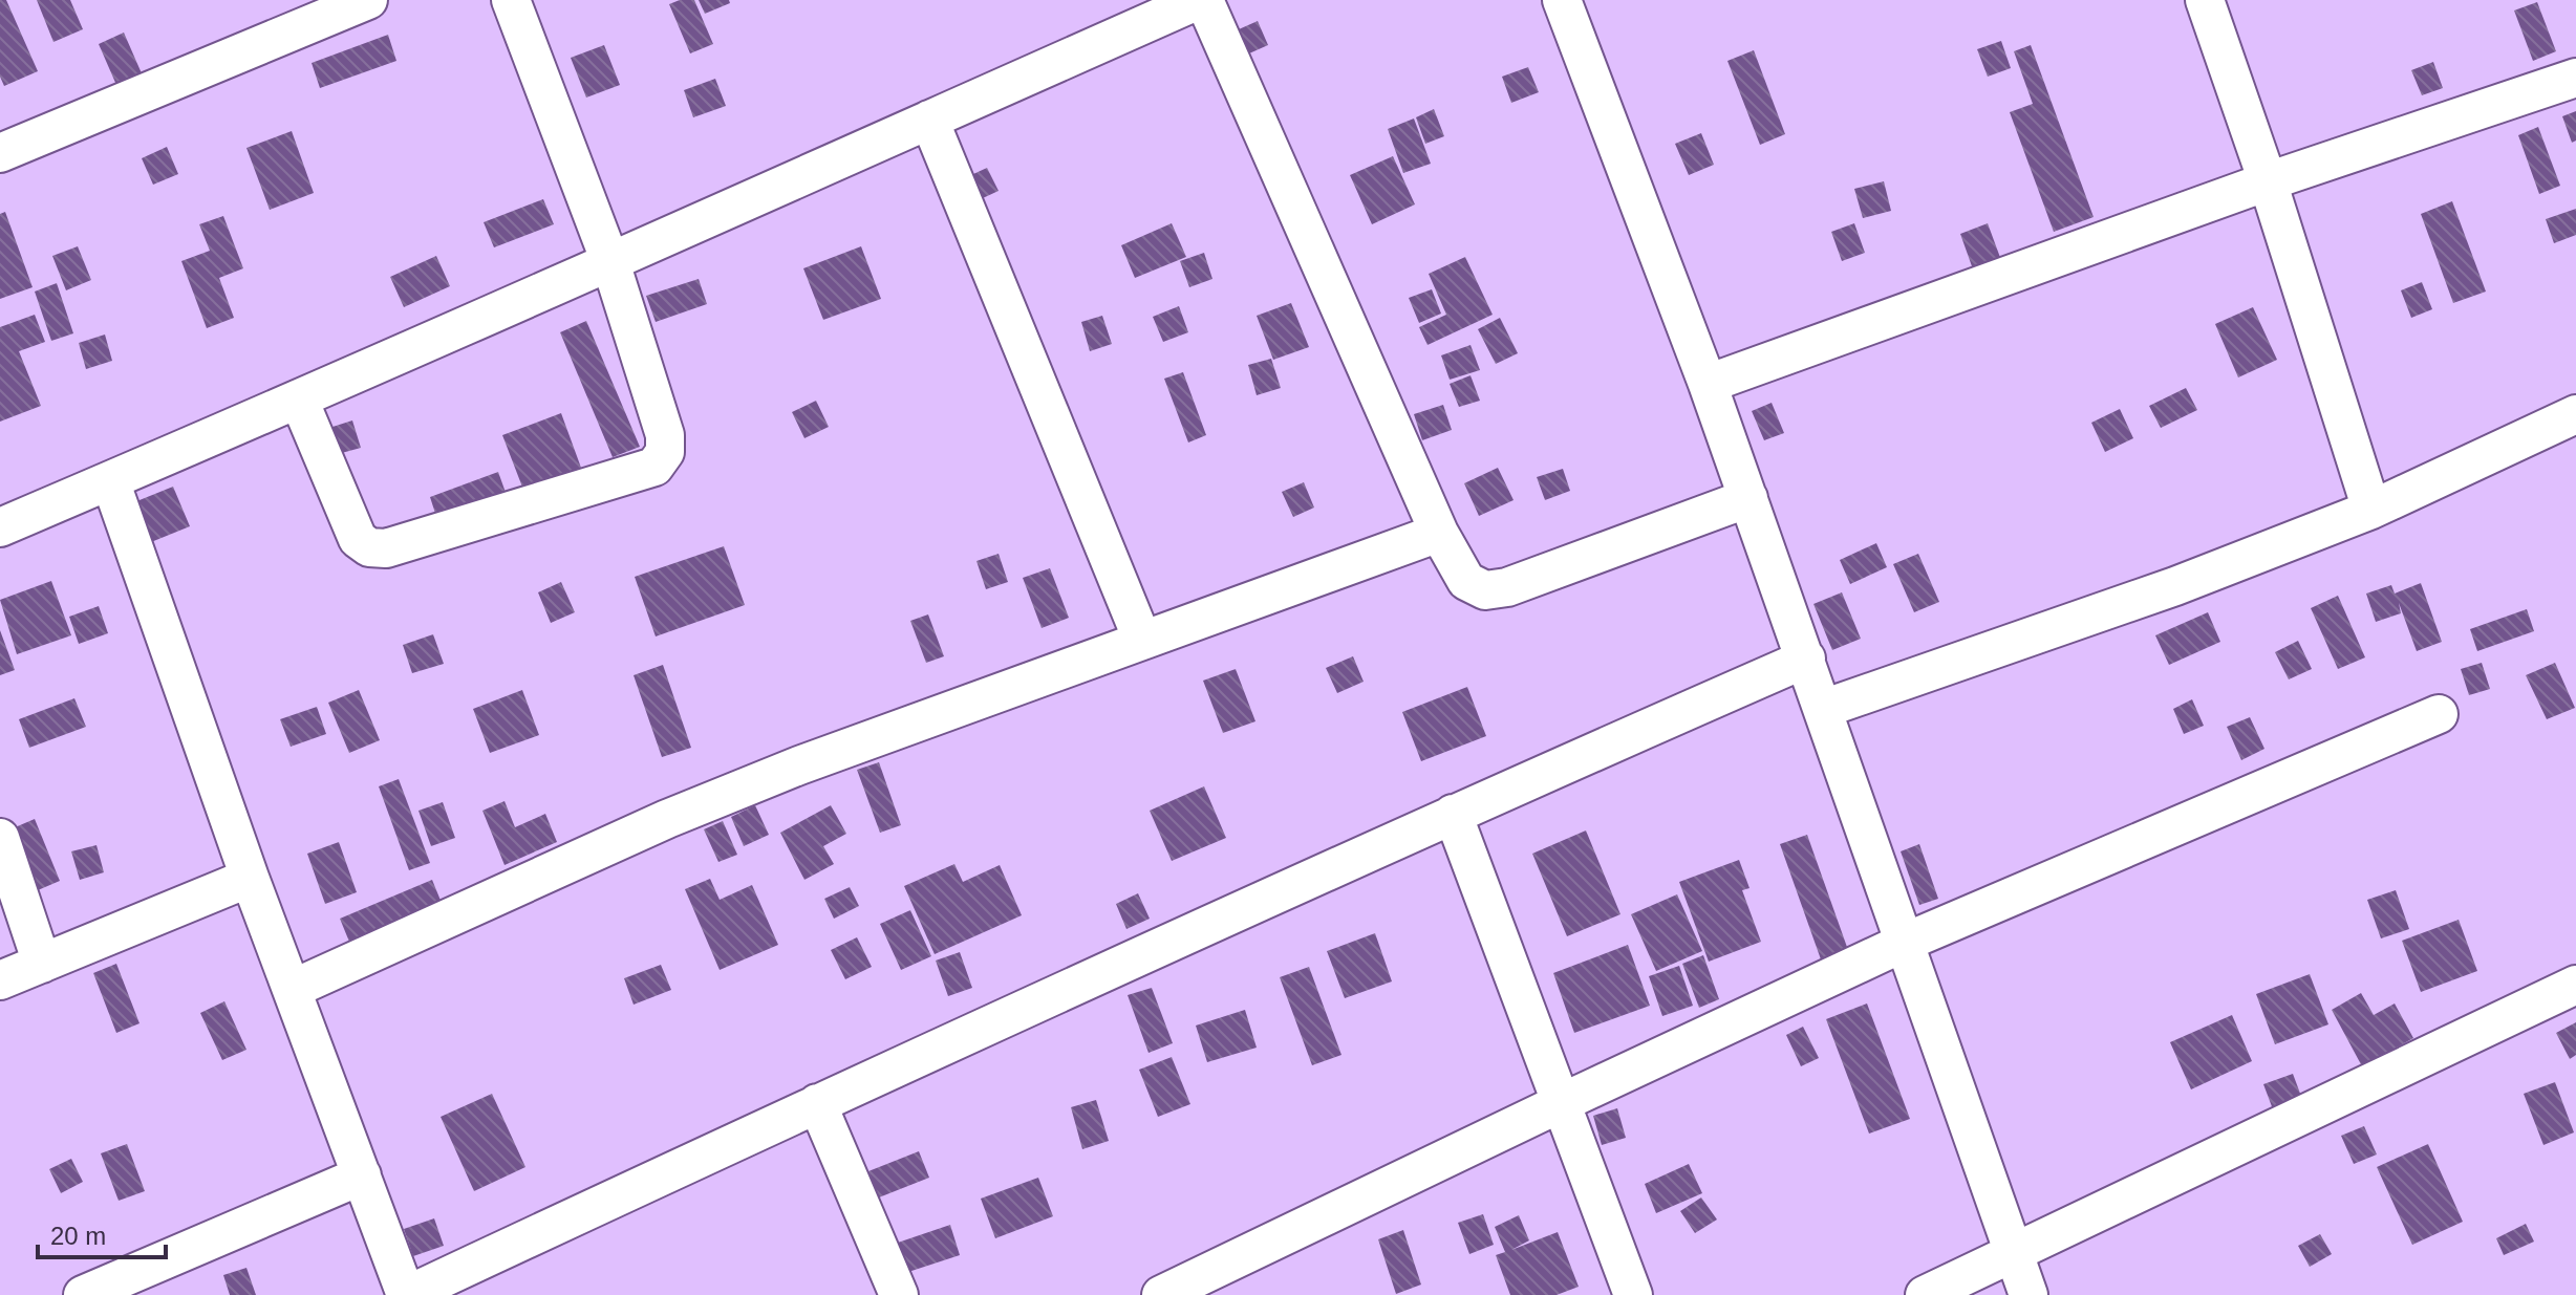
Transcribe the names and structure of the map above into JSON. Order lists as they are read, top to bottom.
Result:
{
  "scale_bar": "20 m"
}
